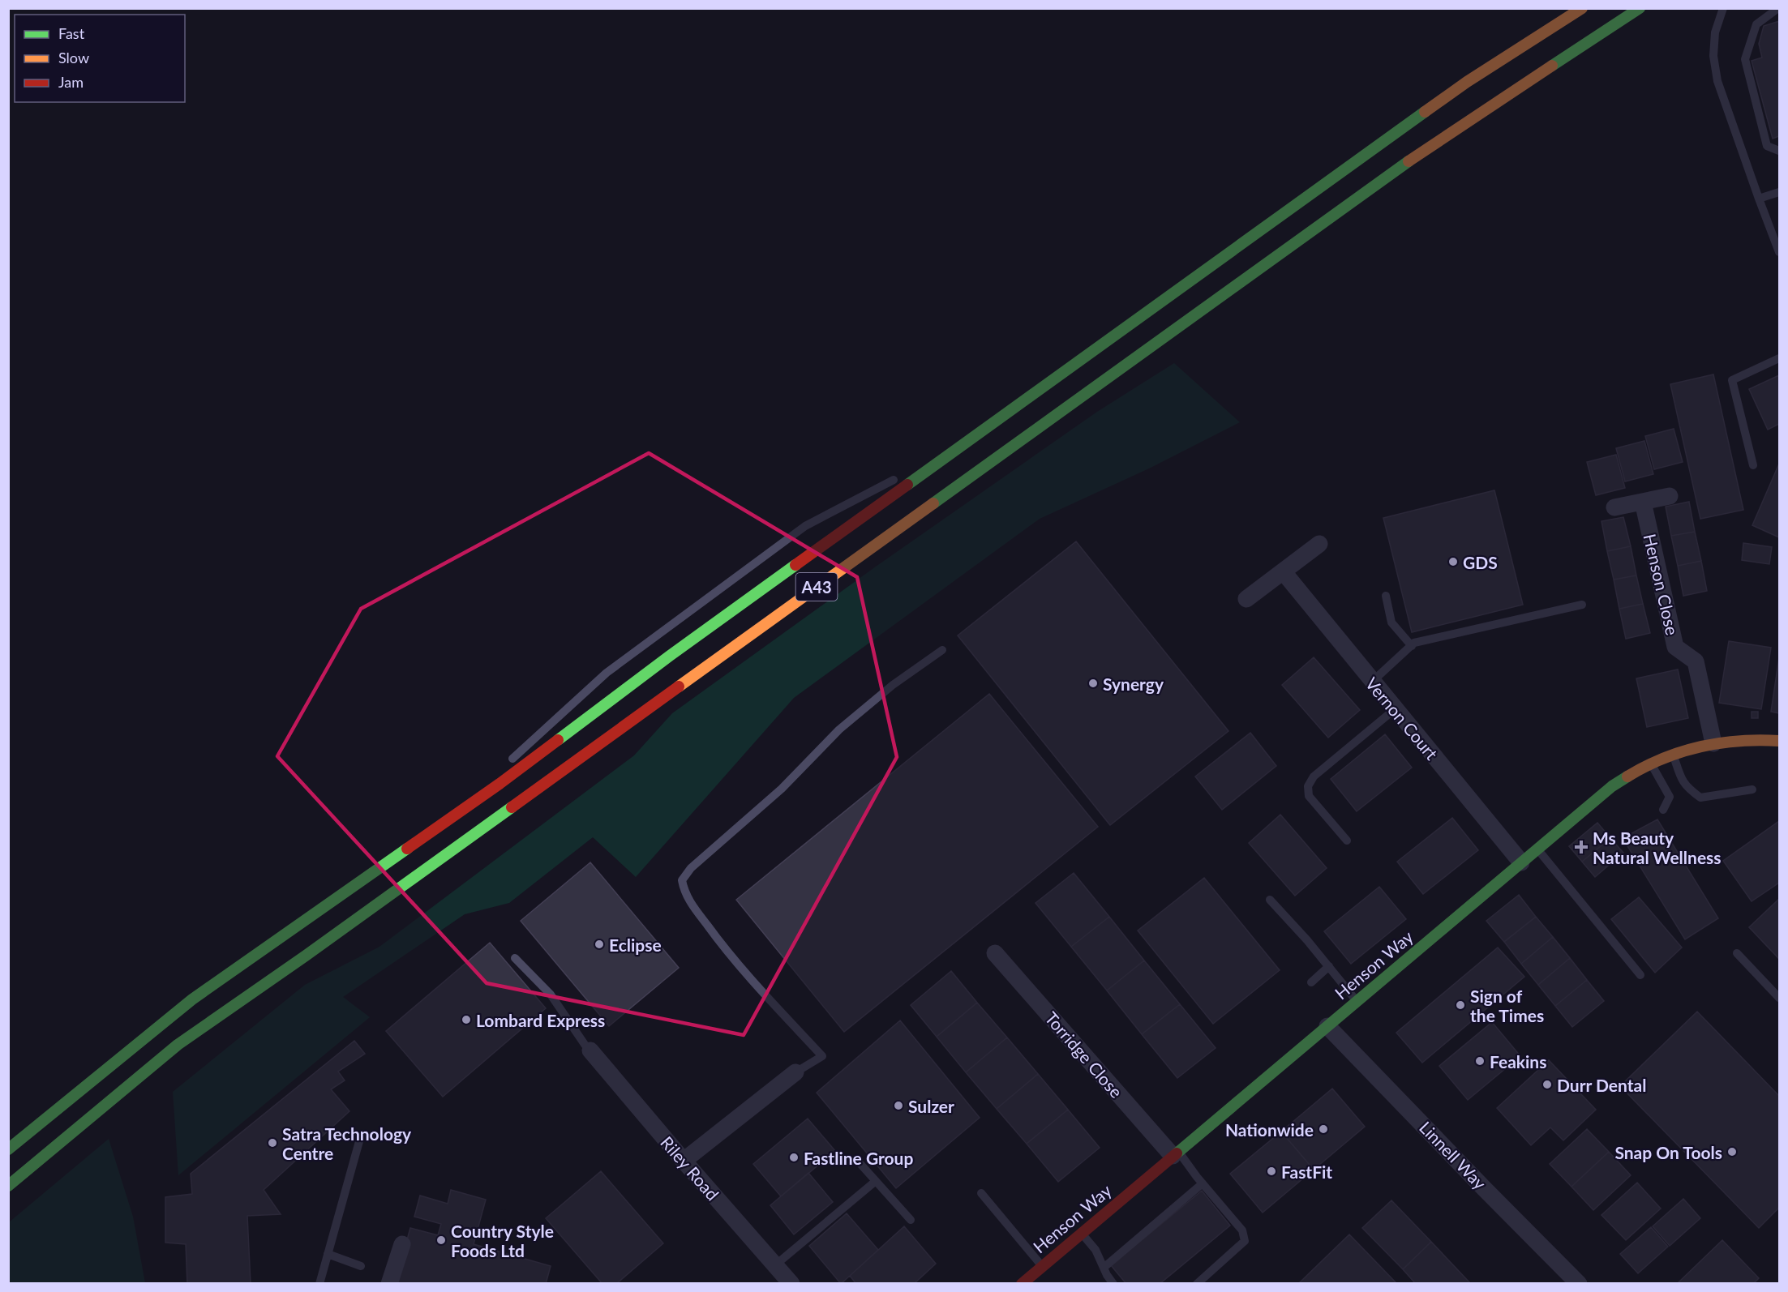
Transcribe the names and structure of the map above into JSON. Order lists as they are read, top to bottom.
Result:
{
  "streets": {
    "main road": ["A43", "Henson Way"],
    "street": [
      "Henson Close",
      "Vernon Court",
      "Torridge Close",
      "Linnell Way",
      "Riley Road"
    ]
  },
  "crossings": [
    ["Henson Close", "Henson Way"],
    ["Vernon Court", "Henson Way"],
    ["Henson Way", "Torridge Close"],
    ["Henson Way", "Linnell Way"]
  ],
  "places": {
    "other": [
      "GDS",
      "Synergy",
      "Eclipse",
      "Sign of the Times",
      "Lombard Express",
      "Feakins",
      "Durr Dental",
      "Sulzer",
      "Nationwide",
      "Satra Technology Centre",
      "Snap On Tools",
      "Fastline Group",
      "FastFit",
      "Country Style Foods Ltd"
    ],
    "health": ["Ms Beauty Natural Wellness"]
  },
  "legend": ["Fast", "Slow", "Jam"]
}
